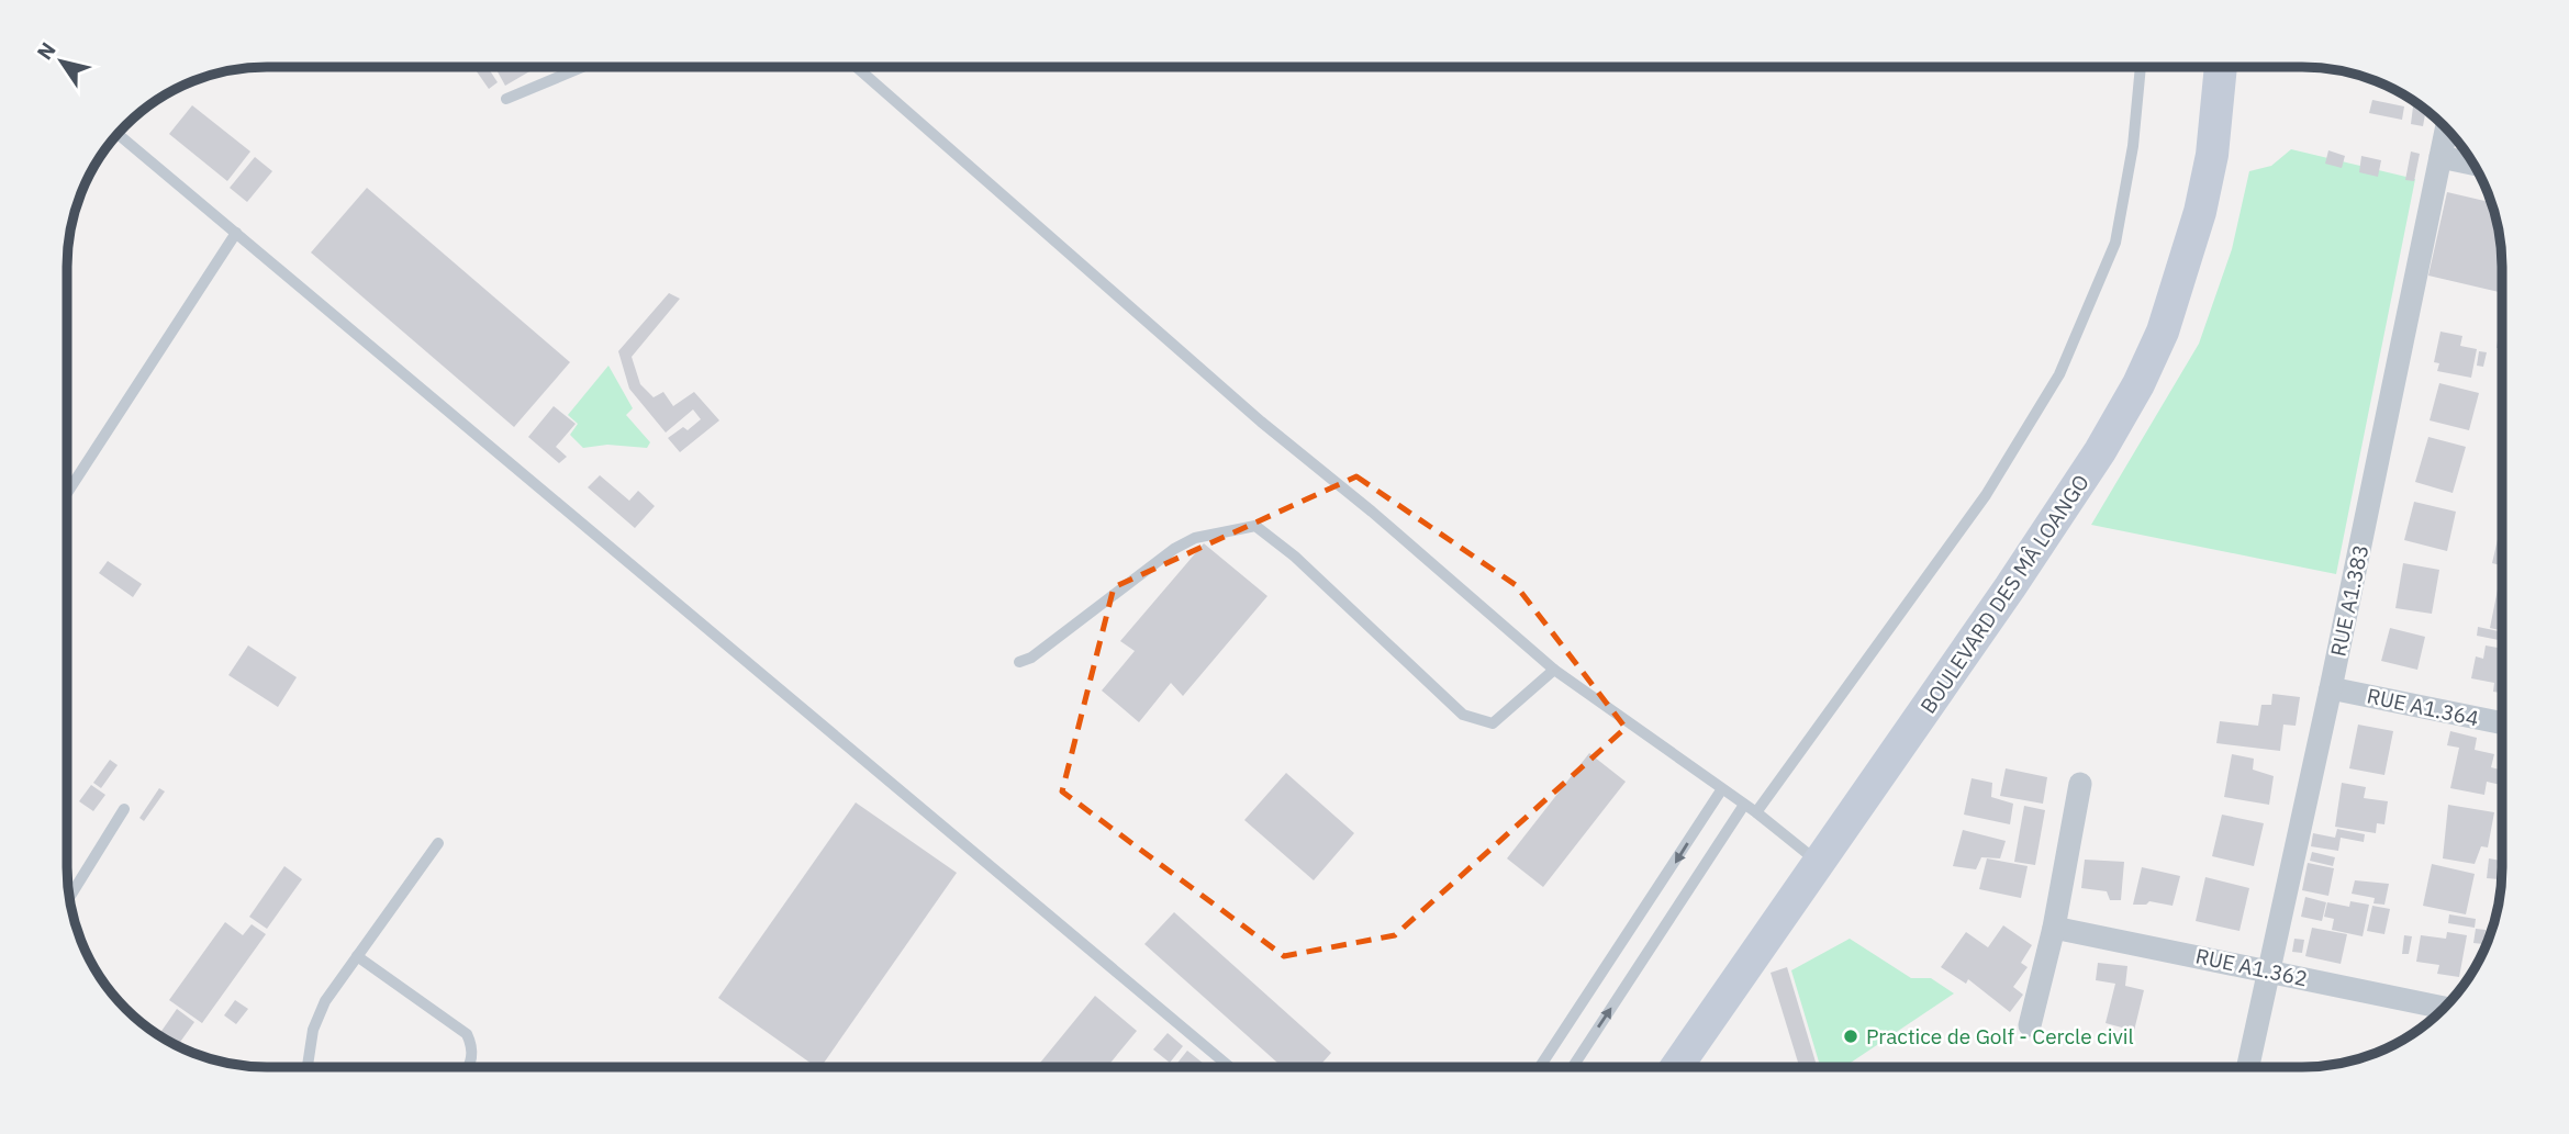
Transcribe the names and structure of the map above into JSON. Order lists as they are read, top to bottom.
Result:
{
  "streets": {
    "street": [
      "BOULEVARD DES MÂ LOANGO",
      "RUE A1.383",
      "RUE A1.364",
      "RUE A1.362"
    ]
  },
  "crossings": [
    ["RUE A1.383", "RUE A1.364"],
    ["RUE A1.383", "RUE A1.362"]
  ],
  "places": ["Practice de Golf - Cercle civil"],
  "north": "top left"
}
